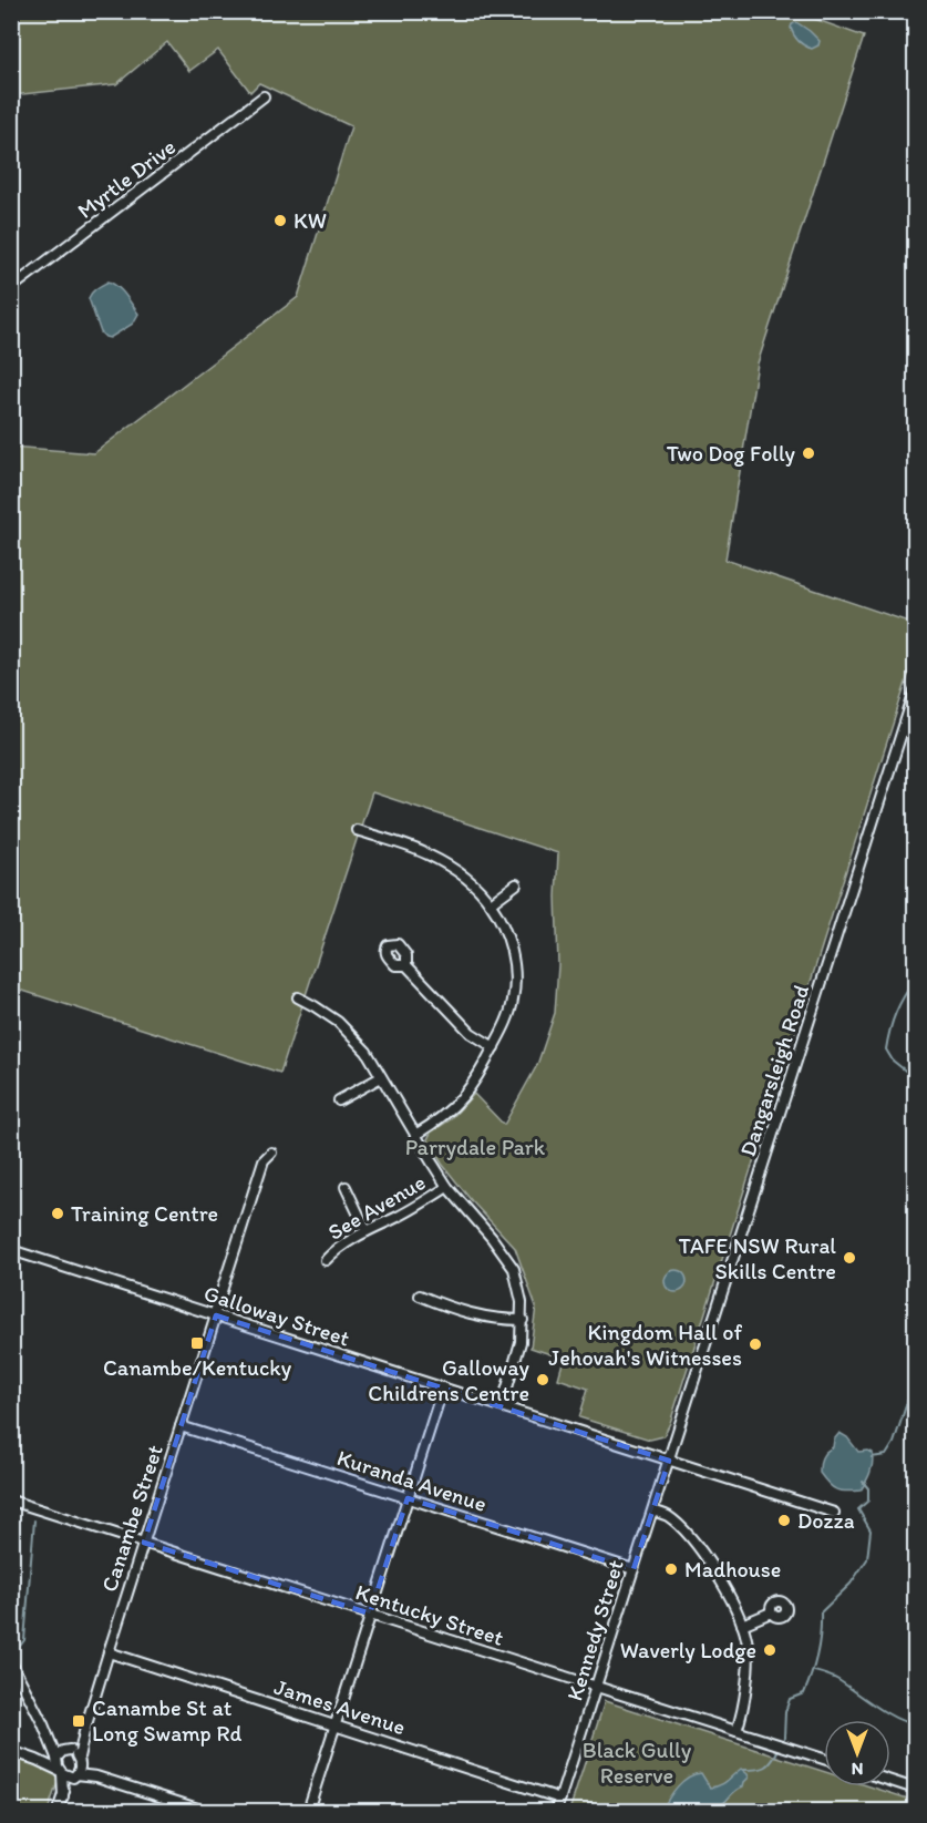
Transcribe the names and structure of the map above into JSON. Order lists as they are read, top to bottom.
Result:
{
  "streets": {
    "street": [
      "Myrtle Drive",
      "Dangarsleigh Road",
      "See Avenue",
      "Galloway Street",
      "Kuranda Avenue",
      "Canambe Street",
      "Kentucky Street",
      "Kennedy Street",
      "James Avenue"
    ]
  },
  "crossings": [
    ["Dangarsleigh Road", "Galloway Street"],
    ["Dangarsleigh Road", "Kennedy Street"],
    ["Galloway Street", "Canambe Street"],
    ["Galloway Street", "Kennedy Street"],
    ["Kuranda Avenue", "Canambe Street"],
    ["Kuranda Avenue", "Kennedy Street"],
    ["Canambe Street", "Kentucky Street"],
    ["Canambe Street", "James Avenue"],
    ["Kentucky Street", "Kennedy Street"],
    ["Kennedy Street", "James Avenue"]
  ],
  "parks": ["Parrydale Park", "Black Gully Reserve"],
  "places": {
    "other": [
      "KW",
      "Two Dog Folly",
      "Training Centre",
      "TAFE NSW Rural Skills Centre",
      "Kingdom Hall of Jehovah's Witnesses",
      "Galloway Childrens Centre",
      "Dozza",
      "Madhouse",
      "Waverly Lodge"
    ],
    "transit": ["Canambe/Kentucky", "Canambe St at Long Swamp Rd"]
  },
  "north": "bottom"
}
